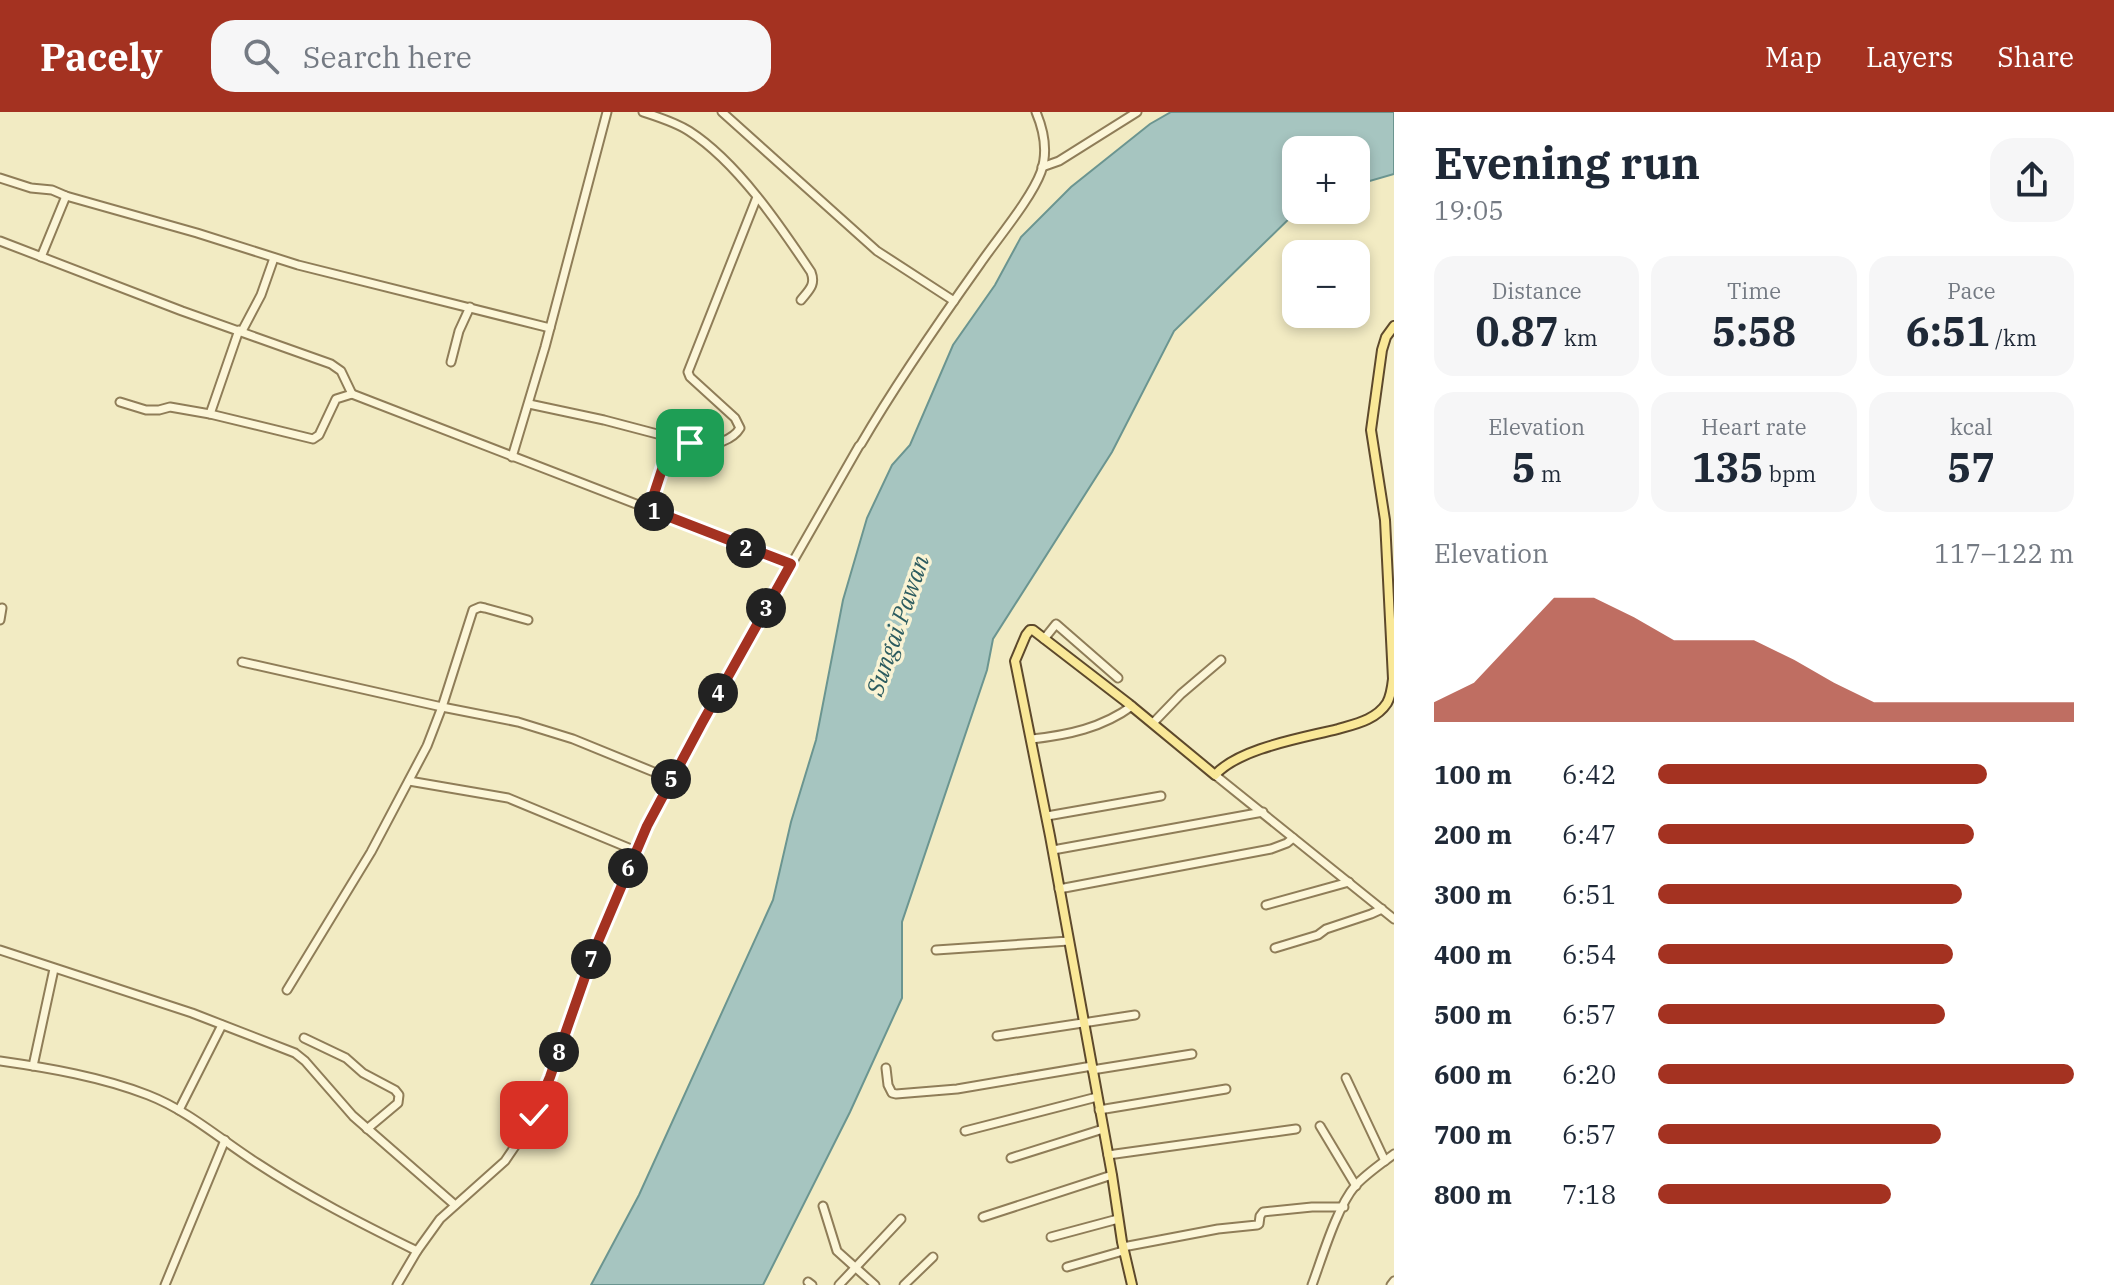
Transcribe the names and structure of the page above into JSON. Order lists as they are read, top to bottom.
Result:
{
  "water": ["Sungai Pawan"],
  "page": {
    "header": "Pacely",
    "search": "Search here",
    "nav": ["Map", "Layers", "Share"],
    "heading": ["Evening run", "19:05"],
    "map_buttons": ["+", "−"],
    "stats": [
      ["Distance", "0.87 km"],
      ["Time", "5:58"],
      ["Pace", "6:51 /km"],
      ["Elevation", "5 m"],
      ["Heart rate", "135 bpm"],
      ["kcal", "57"]
    ],
    "pins": [
      "1",
      "2",
      "3",
      "4",
      "5",
      "6",
      "7",
      "8"
    ],
    "chart": ["Elevation", "117–122 m"],
    "list": [
      {
        "name": "100 m",
        "note": "6:42"
      },
      {
        "name": "200 m",
        "note": "6:47"
      },
      {
        "name": "300 m",
        "note": "6:51"
      },
      {
        "name": "400 m",
        "note": "6:54"
      },
      {
        "name": "500 m",
        "note": "6:57"
      },
      {
        "name": "600 m",
        "note": "6:20"
      },
      {
        "name": "700 m",
        "note": "6:57"
      },
      {
        "name": "800 m",
        "note": "7:18"
      }
    ]
  }
}
